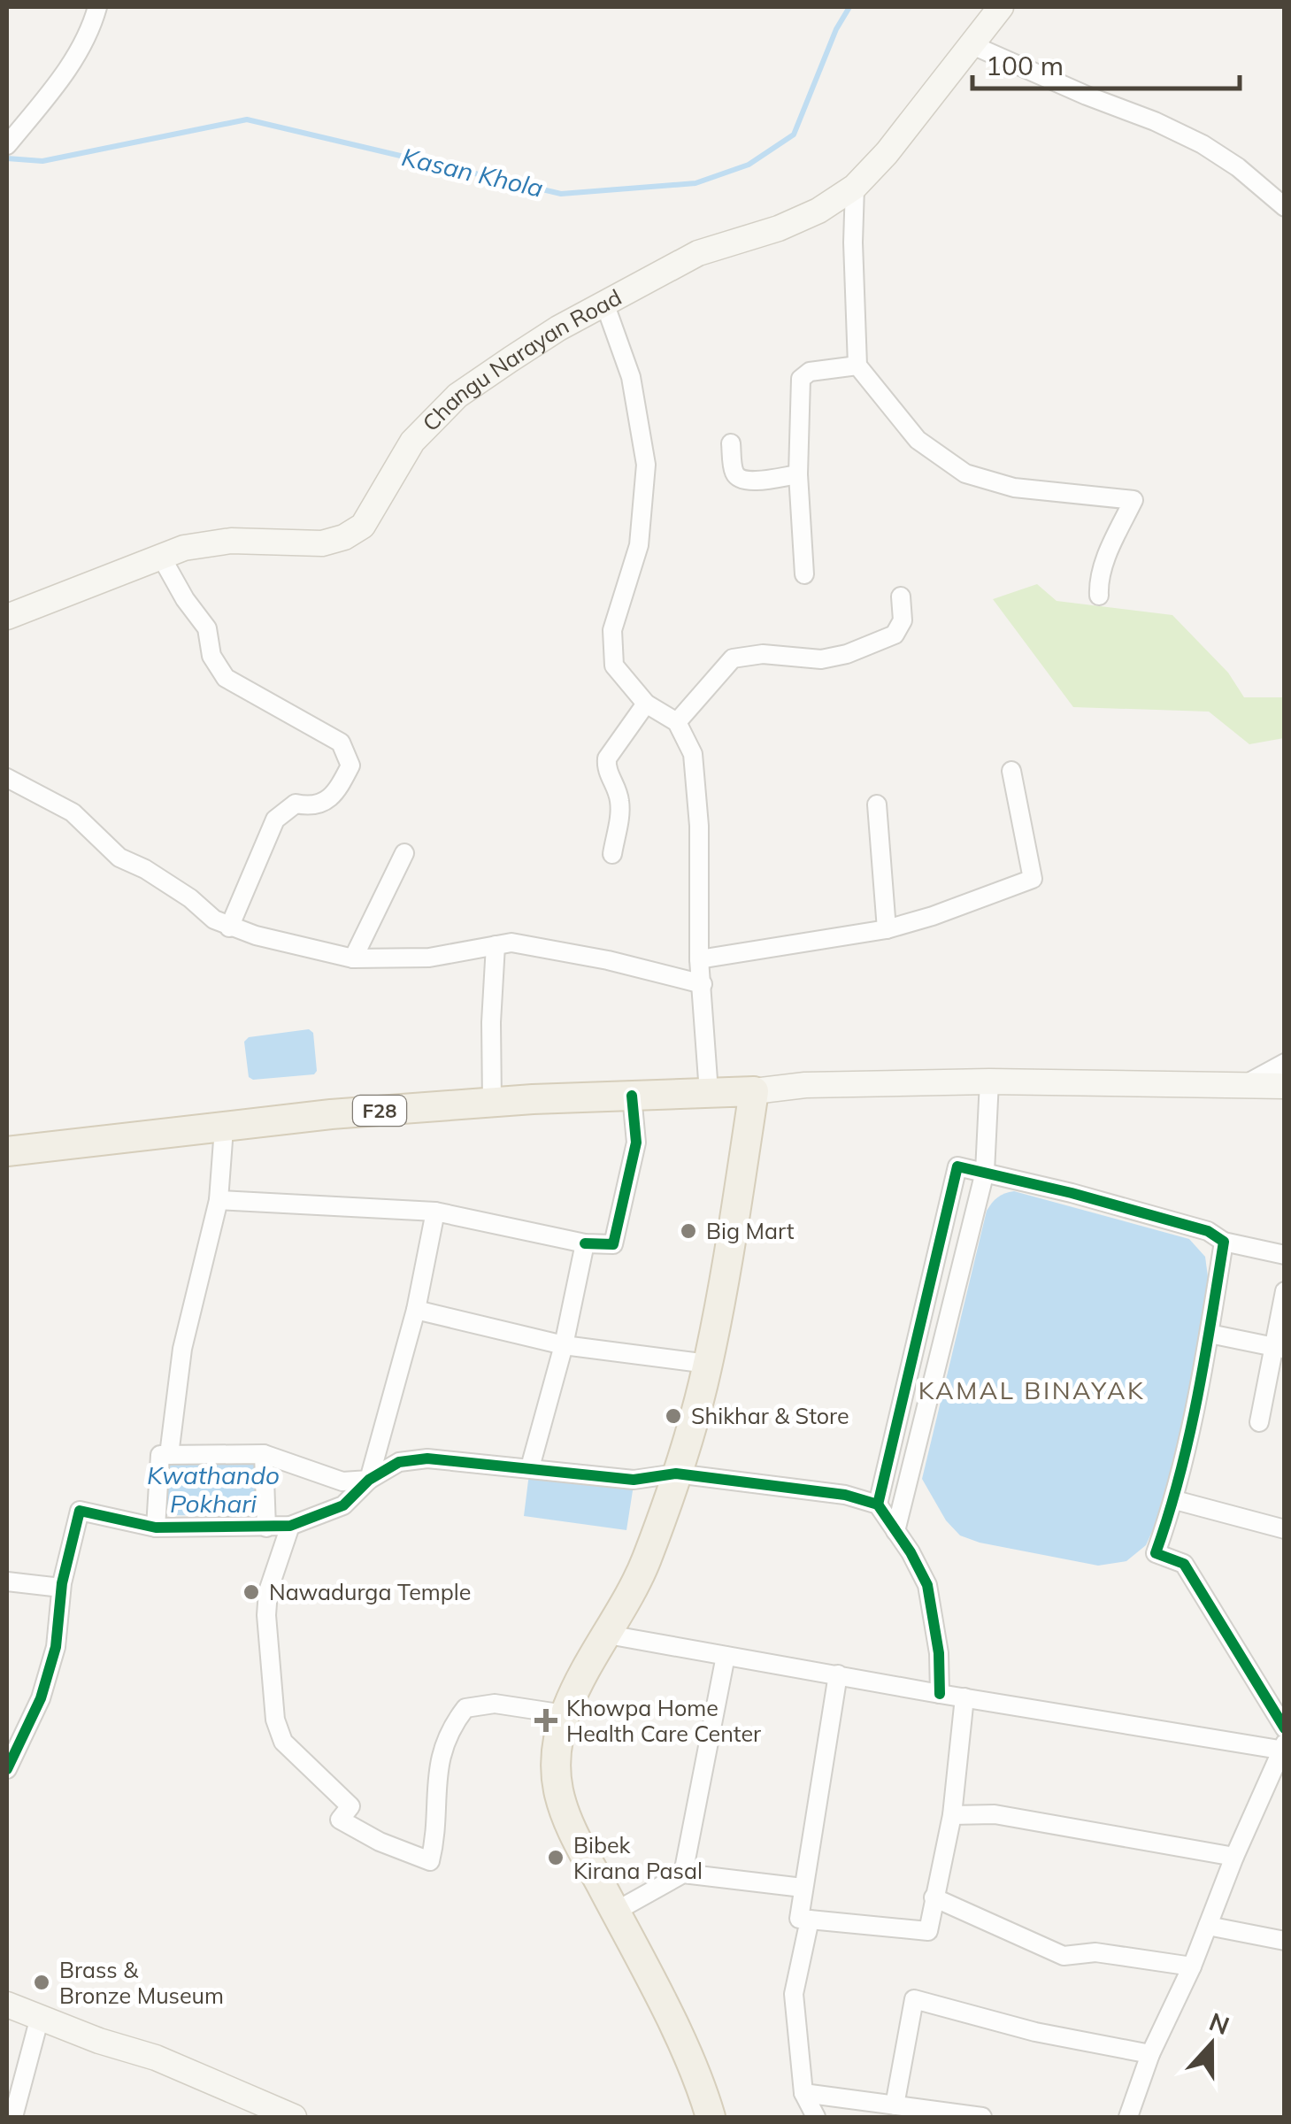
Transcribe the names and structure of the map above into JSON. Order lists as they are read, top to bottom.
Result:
{
  "streets": {
    "main road": ["Changu Narayan Road", "F28"]
  },
  "districts": ["KAMAL BINAYAK"],
  "water": ["Kasan Khola", "Kwathando Pokhari"],
  "places": {
    "other": [
      "Big Mart",
      "Shikhar & Store",
      "Nawadurga Temple",
      "Bibek Kirana Pasal",
      "Brass & Bronze Museum"
    ],
    "health": ["Khowpa Home Health Care Center"]
  },
  "scale_bar": "100 m",
  "north": "top"
}
